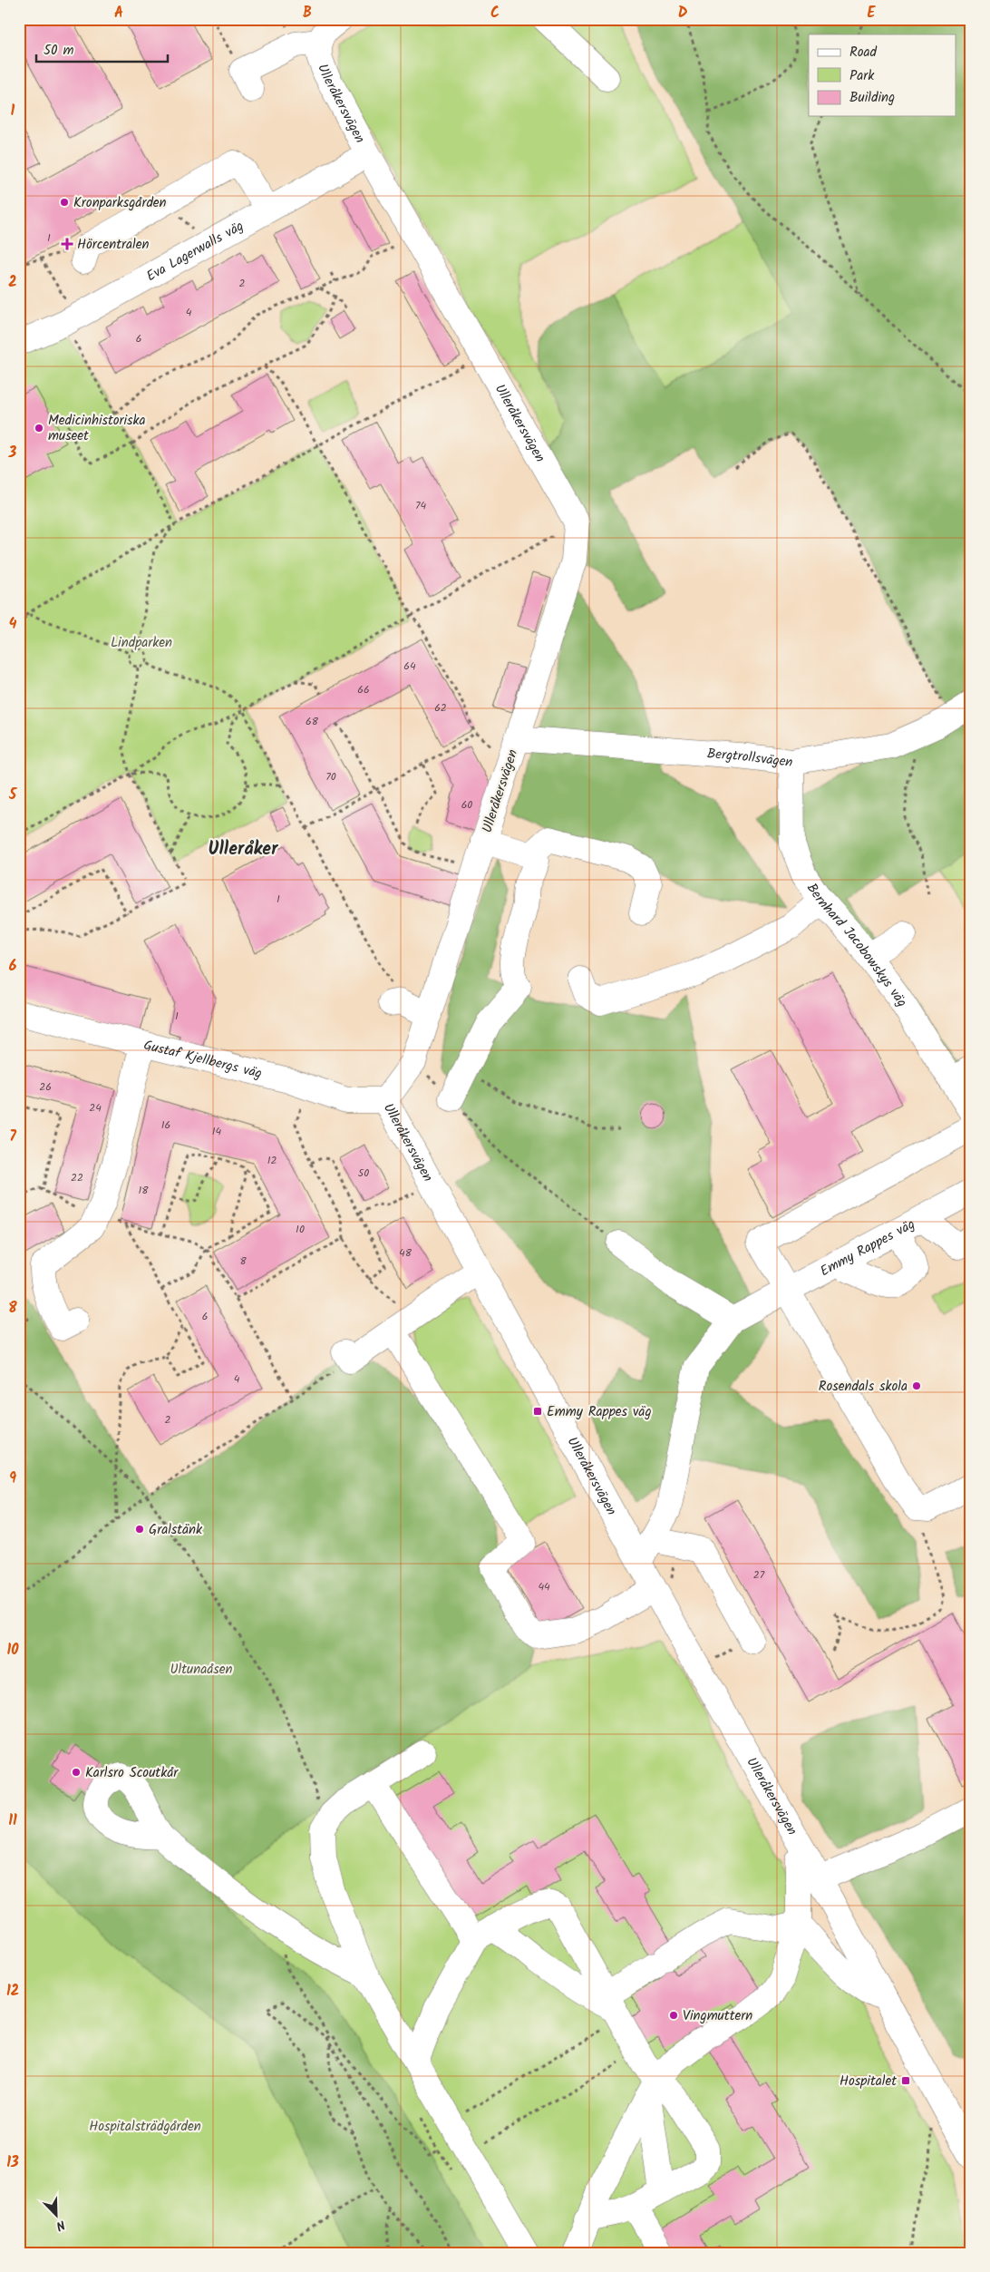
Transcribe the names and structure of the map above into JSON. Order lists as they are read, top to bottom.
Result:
{
  "streets": {
    "street": [
      "Ulleråkersvägen",
      "Eva Lagerwalls väg",
      "Bergtrollsvägen",
      "Bernhard Jacobowskys väg",
      "Gustaf Kjellbergs väg",
      "Emmy Rappes väg"
    ]
  },
  "crossings": [
    ["Ulleråkersvägen", "Eva Lagerwalls väg"],
    ["Ulleråkersvägen", "Bergtrollsvägen"],
    ["Ulleråkersvägen", "Gustaf Kjellbergs väg"],
    ["Ulleråkersvägen", "Emmy Rappes väg"],
    ["Bergtrollsvägen", "Bernhard Jacobowskys väg"]
  ],
  "districts": ["Ulleråker"],
  "parks": ["Lindparken", "Ultunaåsen", "Hospitalsträdgården"],
  "places": {
    "other": [
      "Kronparksgården",
      "Medicinhistoriska museet",
      "Rosendals skola",
      "Gralstänk",
      "Karlsro Scoutkår",
      "Vingmuttern"
    ],
    "health": ["Hörcentralen"],
    "transit": ["Emmy Rappes väg", "Hospitalet"]
  },
  "house_numbers": [
    "1",
    "2",
    "4",
    "6",
    "74",
    "64",
    "66",
    "62",
    "68",
    "70",
    "60",
    "1",
    "1",
    "26",
    "24",
    "16",
    "14",
    "12",
    "50",
    "22",
    "18",
    "10",
    "48",
    "8",
    "6",
    "4",
    "2",
    "27",
    "44"
  ],
  "legend": ["Road", "Park", "Building"],
  "scale_bar": "50 m",
  "north": "bottom right",
  "grid": {
    "columns": [
      "A",
      "B",
      "C",
      "D",
      "E"
    ],
    "rows": [
      "1",
      "2",
      "3",
      "4",
      "5",
      "6",
      "7",
      "8",
      "9",
      "10",
      "11",
      "12",
      "13"
    ]
  }
}
